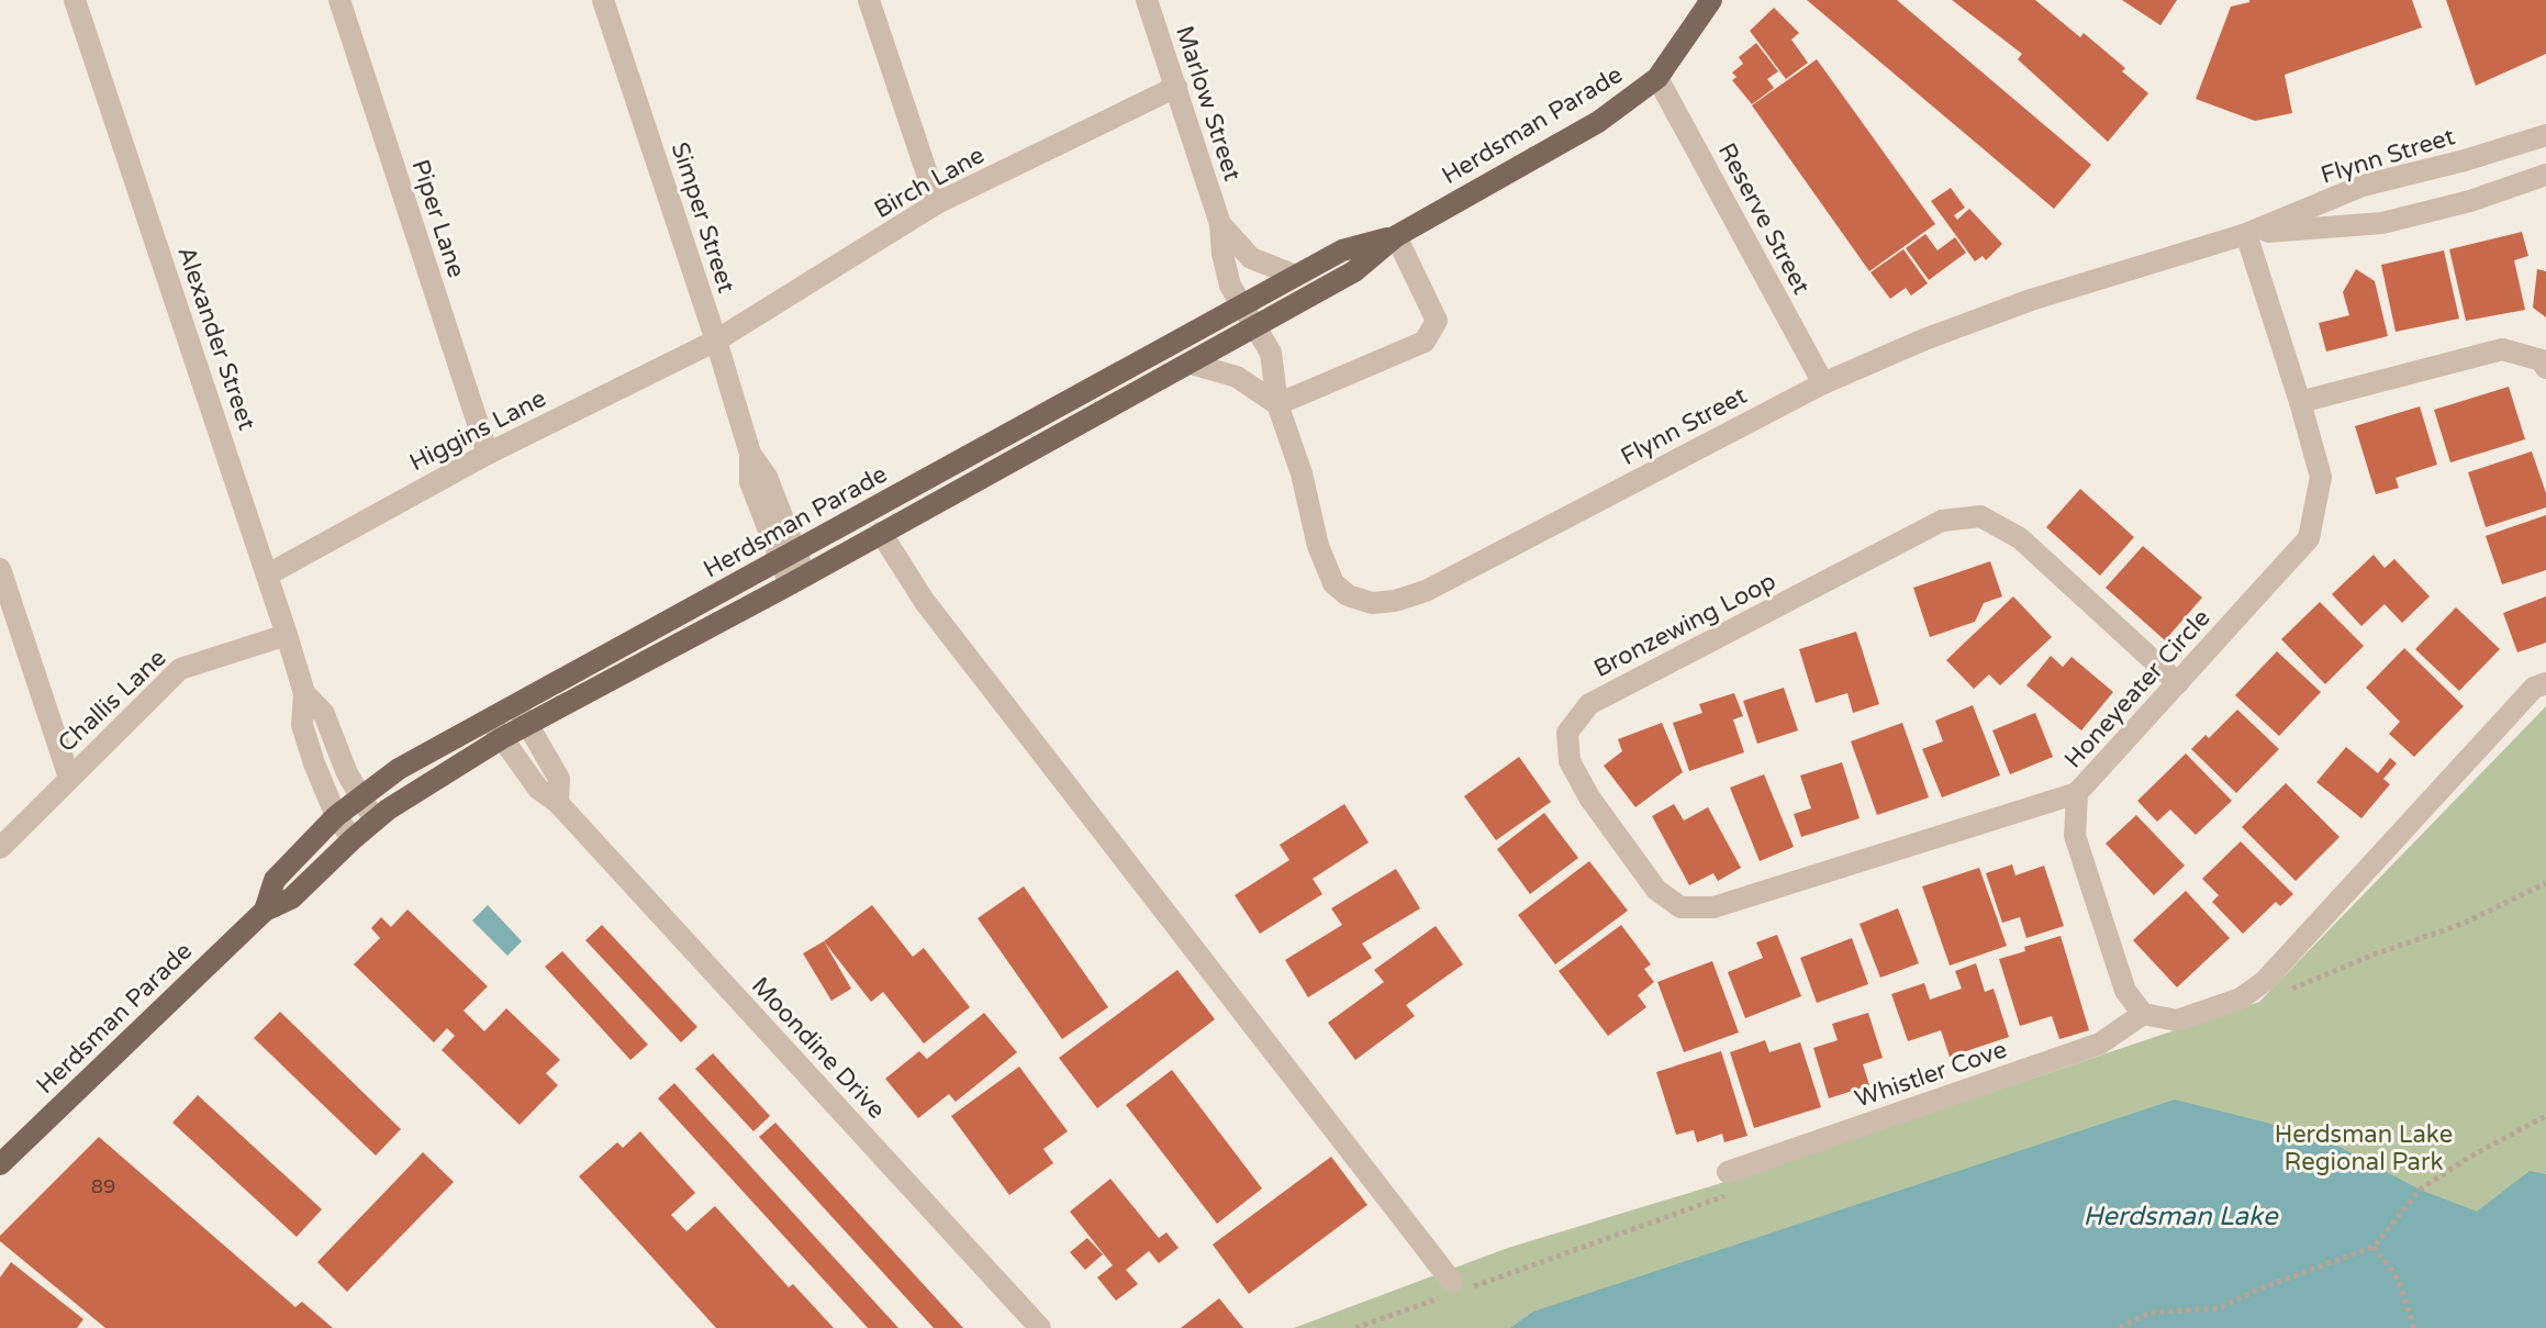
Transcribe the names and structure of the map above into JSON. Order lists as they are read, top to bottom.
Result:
{
  "streets": {
    "main road": ["Herdsman Parade"],
    "street": [
      "Marlow Street",
      "Flynn Street",
      "Birch Lane",
      "Simper Street",
      "Piper Lane",
      "Reserve Street",
      "Alexander Street",
      "Higgins Lane",
      "Bronzewing Loop",
      "Honeyeater Circle",
      "Challis Lane",
      "Moondine Drive",
      "Whistler Cove"
    ]
  },
  "crossings": [
    ["Marlow Street", "Herdsman Parade"],
    ["Marlow Street", "Flynn Street"],
    ["Marlow Street", "Birch Lane"],
    ["Herdsman Parade", "Flynn Street"],
    ["Herdsman Parade", "Simper Street"],
    ["Herdsman Parade", "Reserve Street"],
    ["Herdsman Parade", "Alexander Street"],
    ["Herdsman Parade", "Moondine Drive"],
    ["Flynn Street", "Reserve Street"],
    ["Flynn Street", "Honeyeater Circle"],
    ["Birch Lane", "Simper Street"],
    ["Birch Lane", "Higgins Lane"],
    ["Simper Street", "Higgins Lane"],
    ["Piper Lane", "Higgins Lane"],
    ["Alexander Street", "Higgins Lane"],
    ["Alexander Street", "Challis Lane"],
    ["Bronzewing Loop", "Honeyeater Circle"],
    ["Honeyeater Circle", "Whistler Cove"]
  ],
  "water": ["Herdsman Lake"],
  "parks": ["Herdsman Lake Regional Park"],
  "house_numbers": ["89"]
}
